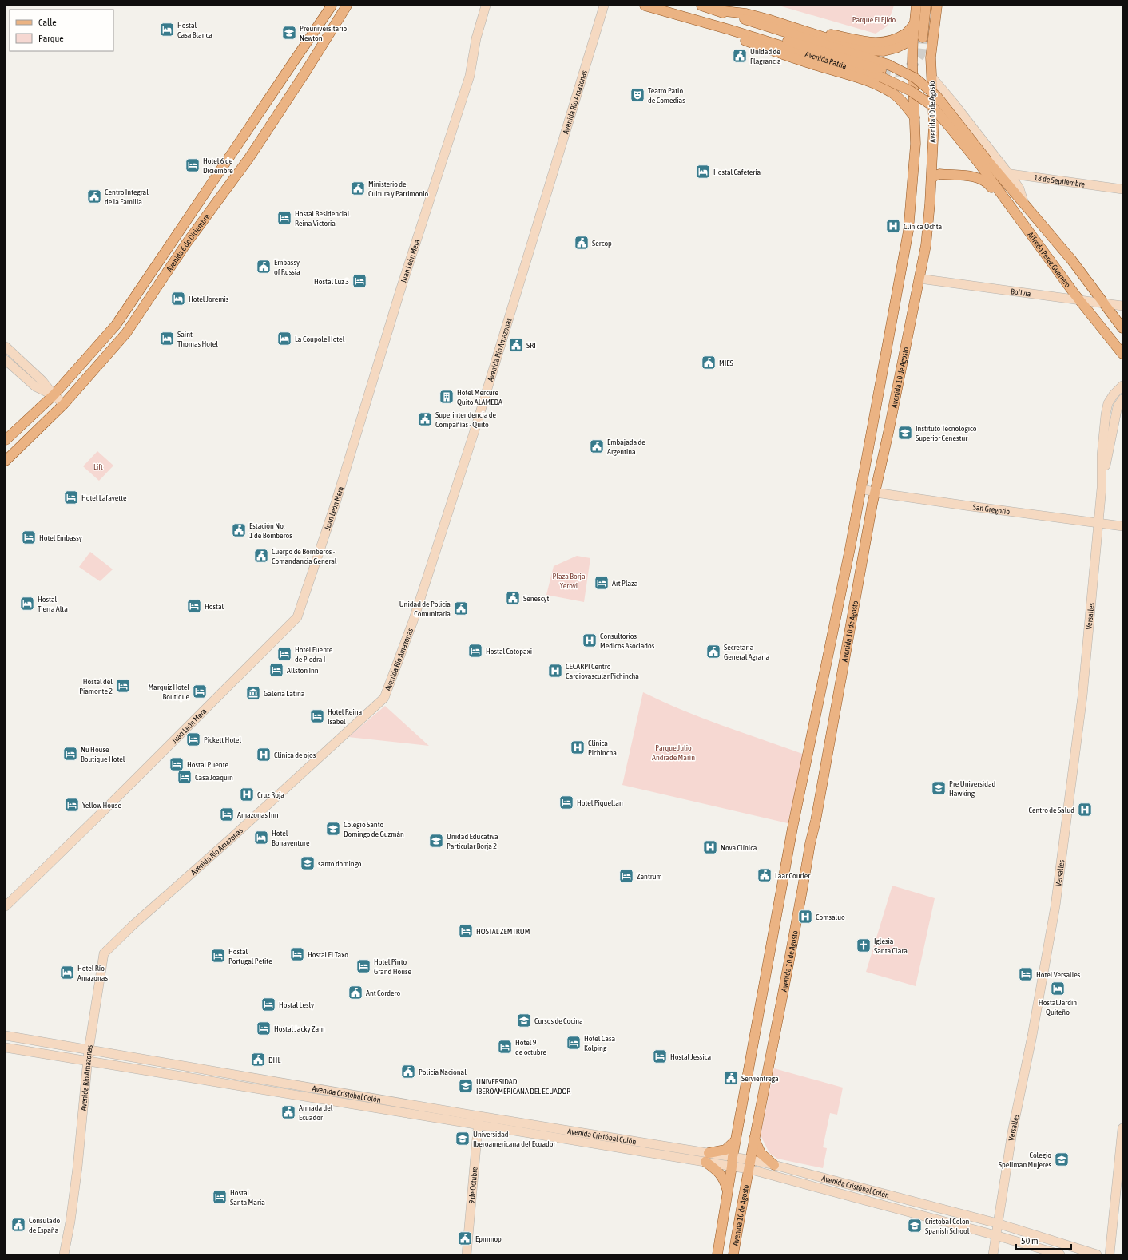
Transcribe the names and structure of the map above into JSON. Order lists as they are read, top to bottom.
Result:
{
  "streets": {
    "main road": [
      "Avenida Patria",
      "Avenida 10 de Agosto",
      "Avenida 6 de Diciembre",
      "Alfredo Perez Guerrero"
    ],
    "street": [
      "Avenida Río Amazonas",
      "18 de Septiembre",
      "Juan León Mera",
      "Bolivia",
      "San Gregorio",
      "Versalles",
      "Avenida Cristóbal Colón",
      "9 de Octubre"
    ]
  },
  "crossings": [
    ["Avenida Patria", "Alfredo Perez Guerrero"],
    ["Avenida Río Amazonas", "Avenida Cristóbal Colón"],
    ["Avenida 10 de Agosto", "Bolivia"],
    ["Avenida 10 de Agosto", "San Gregorio"],
    ["Avenida 10 de Agosto", "Avenida Cristóbal Colón"],
    ["18 de Septiembre", "Alfredo Perez Guerrero"],
    ["Alfredo Perez Guerrero", "Bolivia"],
    ["San Gregorio", "Versalles"],
    ["Versalles", "Avenida Cristóbal Colón"],
    ["Avenida Cristóbal Colón", "9 de Octubre"]
  ],
  "parks": [
    "Parque El Ejido",
    "Lift",
    "Plaza Borja Yerovi",
    "Parque Julio Andrade Marín"
  ],
  "places": {
    "hotel": [
      "Hostal Casa Blanca",
      "Hotel 6 de Diciembre",
      "Hostal Cafetería",
      "Hostal Residencial Reina Victoria",
      "Hostal Luz 3",
      "Hotel Joremis",
      "Saint Thomas Hotel",
      "La Coupole Hotel",
      "Hotel Lafayette",
      "Hotel Embassy",
      "Art Plaza",
      "Hostal Tierra Alta",
      "Hostal",
      "Hostal Cotopaxi",
      "Hotel Fuente de Piedra I",
      "Allston Inn",
      "Hostel del Piamonte 2",
      "Marquiz Hotel Boutique",
      "Hotel Reina Isabel",
      "Pickett Hotel",
      "Nü House Boutique Hotel",
      "Hostal Puente",
      "Casa Joaquin",
      "Hotel Piquellan",
      "Yellow House",
      "Amazonas Inn",
      "Hotel Bonaventure",
      "Zentrum",
      "HOSTAL ZEMTRUM",
      "Hostal El Taxo",
      "Hostal Portugal Petite",
      "Hotel Pinto Grand House",
      "Hotel Río Amazonas",
      "Hotel Versalles",
      "Hostal Jardin Quiteño",
      "Hostal Lesly",
      "Hostal Jacky Zam",
      "Hotel Casa Kolping",
      "Hotel 9 de octubre",
      "Hostal Jessica",
      "Hostal Santa Maria"
    ],
    "school or university": [
      "Preuniversitario Newton",
      "Instituto Tecnologico Superior Cenestur",
      "Pre Universidad Hawking",
      "Colegio Santo Domingo de Guzmán",
      "Unidad Educativa Particular Borja 2",
      "santo domingo",
      "Cursos de Cocina",
      "UNIVERSIDAD IBEROAMERICANA DEL ECUADOR",
      "Universidad Iberoamericana del Ecuador",
      "Colegio Spellman Mujeres",
      "Cristobal Colon Spanish School"
    ],
    "public building": [
      "Unidad de Flagrancia",
      "Ministerio de Cultura y Patrimonio",
      "Centro Integral de la Familia",
      "Sercop",
      "Embassy of Russia",
      "SRI",
      "MIES",
      "Superintendencia de Compañías - Quito",
      "Embajada de Argentina",
      "Estación No. 1 de Bomberos",
      "Cuerpo de Bomberos - Comandancia General",
      "Senescyt",
      "Unidad de Policia Comunitaria",
      "Secretaria General Agraria",
      "Laar Courier",
      "Ant Cordero",
      "DHL",
      "Policia Nacional",
      "Servientrega",
      "Armada del Ecuador",
      "Consulado de España",
      "Epmmop"
    ],
    "theatre": ["Teatro Patio de Comedias"],
    "hospital": [
      "Clínica Ochta",
      "Consultorios Medicos Asociados",
      "CECARPI Centro Cardiovascular Pichincha",
      "Clínica Pichincha",
      "Clínica de ojos",
      "Cruz Roja",
      "Centro de Salud",
      "Nova Clínica",
      "Comsaluo"
    ],
    "building": ["Hotel Mercure Quito ALAMEDA"],
    "museum": ["Galeria Latina"],
    "church": ["Iglesia Santa Clara"]
  },
  "legend": ["Calle", "Parque"],
  "scale_bar": "50 m"
}
